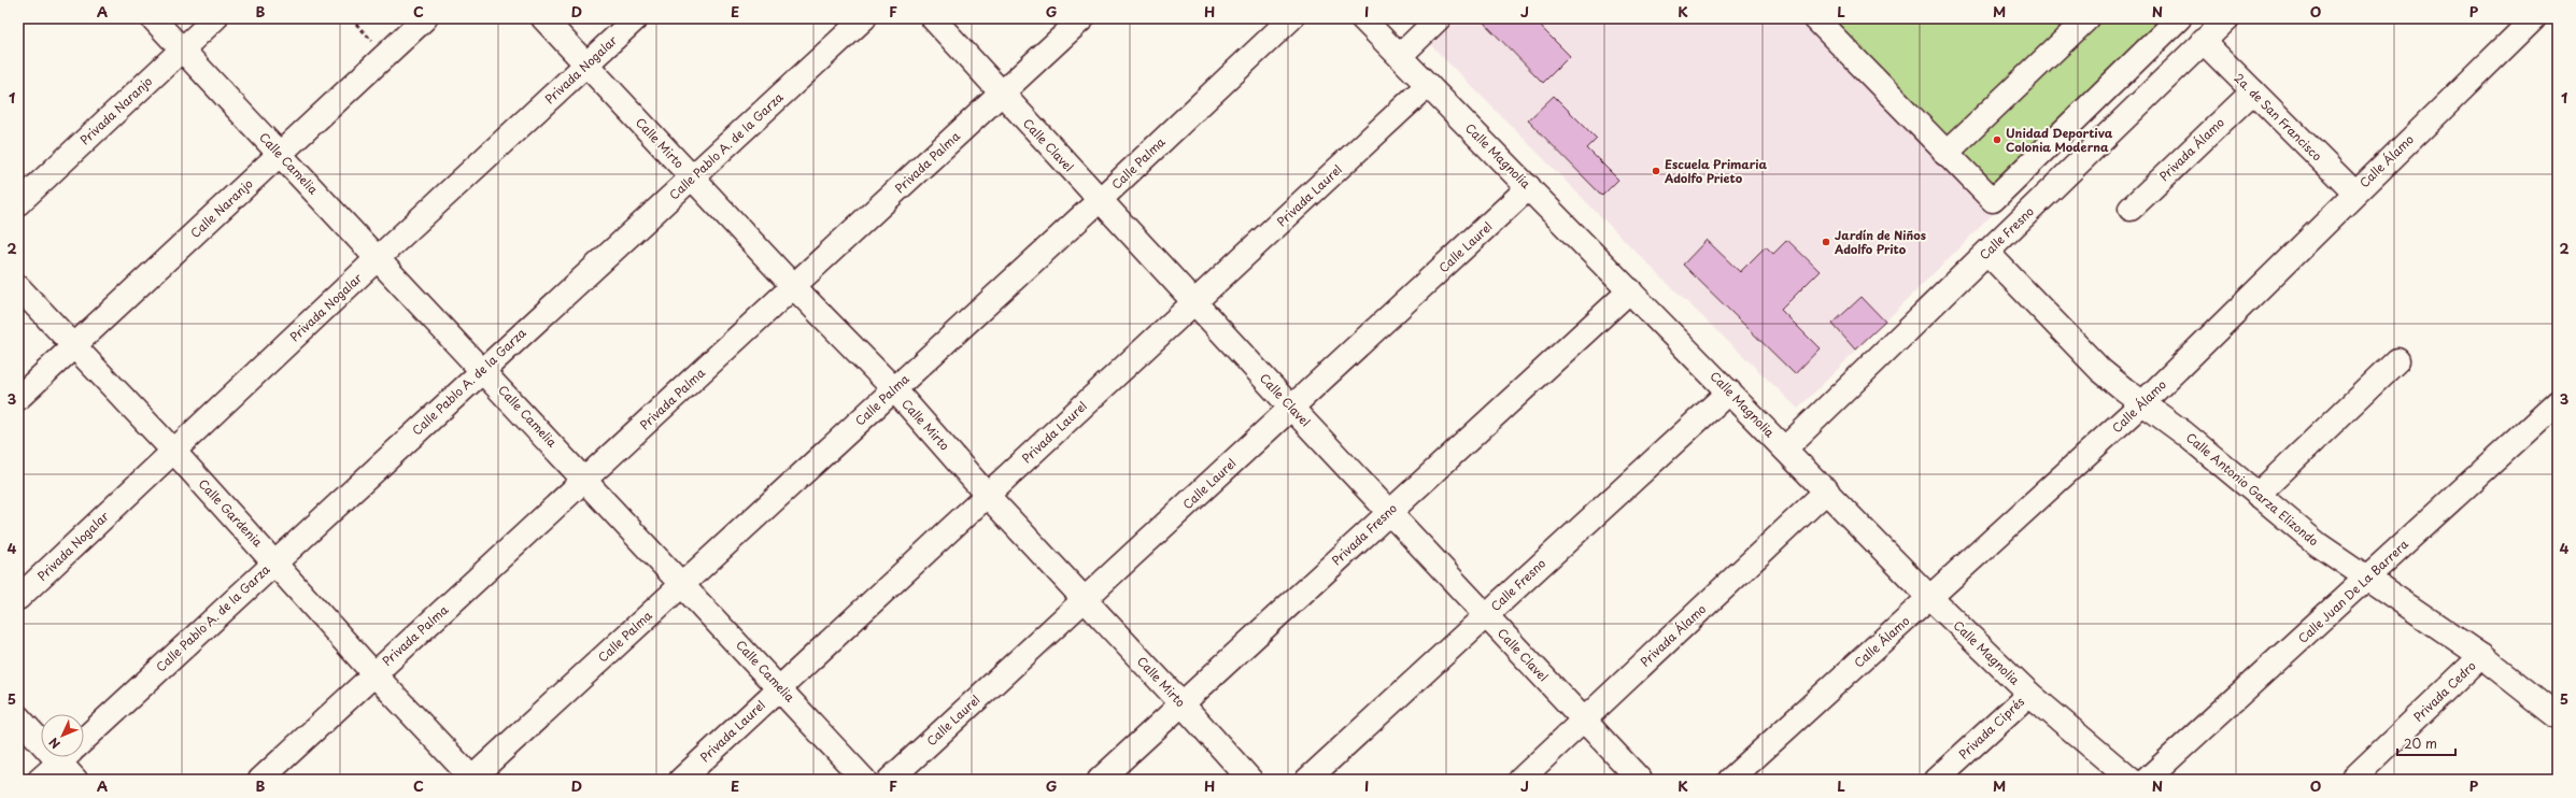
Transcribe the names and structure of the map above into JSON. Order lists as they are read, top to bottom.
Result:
{
  "streets": {
    "street": [
      "Privada Nogalar",
      "Privada Naranjo",
      "2a. de San Francisco",
      "Calle Mirto",
      "Calle Clavel",
      "Calle Pablo A. de la Garza",
      "Privada Álamo",
      "Calle Magnolia",
      "Calle Álamo",
      "Privada Palma",
      "Calle Camelia",
      "Calle Palma",
      "Privada Laurel",
      "Calle Naranjo",
      "Calle Fresno",
      "Calle Laurel",
      "Calle Antonio Garza Elizondo",
      "Calle Gardenia",
      "Privada Fresno",
      "Calle Juan De La Barrera",
      "Privada Cedro",
      "Privada Ciprés"
    ]
  },
  "crossings": [
    ["Privada Nogalar", "Calle Mirto"],
    ["Privada Nogalar", "Calle Camelia"],
    ["Privada Nogalar", "Calle Gardenia"],
    ["Privada Naranjo", "Calle Camelia"],
    ["2a. de San Francisco", "Privada Álamo"],
    ["2a. de San Francisco", "Calle Álamo"],
    ["2a. de San Francisco", "Calle Fresno"],
    ["Calle Mirto", "Calle Pablo A. de la Garza"],
    ["Calle Mirto", "Privada Palma"],
    ["Calle Mirto", "Calle Palma"],
    ["Calle Mirto", "Privada Laurel"],
    ["Calle Mirto", "Calle Laurel"],
    ["Calle Mirto", "Privada Fresno"],
    ["Calle Clavel", "Privada Álamo"],
    ["Calle Clavel", "Privada Palma"],
    ["Calle Clavel", "Calle Palma"],
    ["Calle Clavel", "Privada Laurel"],
    ["Calle Clavel", "Calle Fresno"],
    ["Calle Clavel", "Calle Laurel"],
    ["Calle Clavel", "Privada Fresno"],
    ["Calle Pablo A. de la Garza", "Calle Camelia"],
    ["Calle Pablo A. de la Garza", "Calle Gardenia"],
    ["Privada Álamo", "Calle Magnolia"],
    ["Calle Magnolia", "Calle Álamo"],
    ["Calle Magnolia", "Privada Laurel"],
    ["Calle Magnolia", "Calle Fresno"],
    ["Calle Magnolia", "Calle Laurel"],
    ["Calle Magnolia", "Privada Fresno"],
    ["Calle Magnolia", "Privada Ciprés"],
    ["Calle Álamo", "Calle Antonio Garza Elizondo"],
    ["Privada Palma", "Calle Camelia"],
    ["Privada Palma", "Calle Gardenia"],
    ["Calle Camelia", "Calle Palma"],
    ["Calle Camelia", "Privada Laurel"],
    ["Calle Camelia", "Calle Naranjo"],
    ["Calle Palma", "Calle Gardenia"],
    ["Calle Naranjo", "Calle Gardenia"],
    ["Calle Fresno", "Calle Antonio Garza Elizondo"],
    ["Calle Antonio Garza Elizondo", "Calle Juan De La Barrera"],
    ["Calle Antonio Garza Elizondo", "Privada Cedro"]
  ],
  "places": ["Unidad Deportiva Colonia Moderna", "Escuela Primaria Adolfo Prieto", "Jardín de Niños Adolfo Prito"],
  "scale_bar": "20 m",
  "north": "bottom left",
  "grid": {
    "columns": [
      "A",
      "B",
      "C",
      "D",
      "E",
      "F",
      "G",
      "H",
      "I",
      "J",
      "K",
      "L",
      "M",
      "N",
      "O",
      "P"
    ],
    "rows": [
      "1",
      "2",
      "3",
      "4",
      "5"
    ]
  }
}
